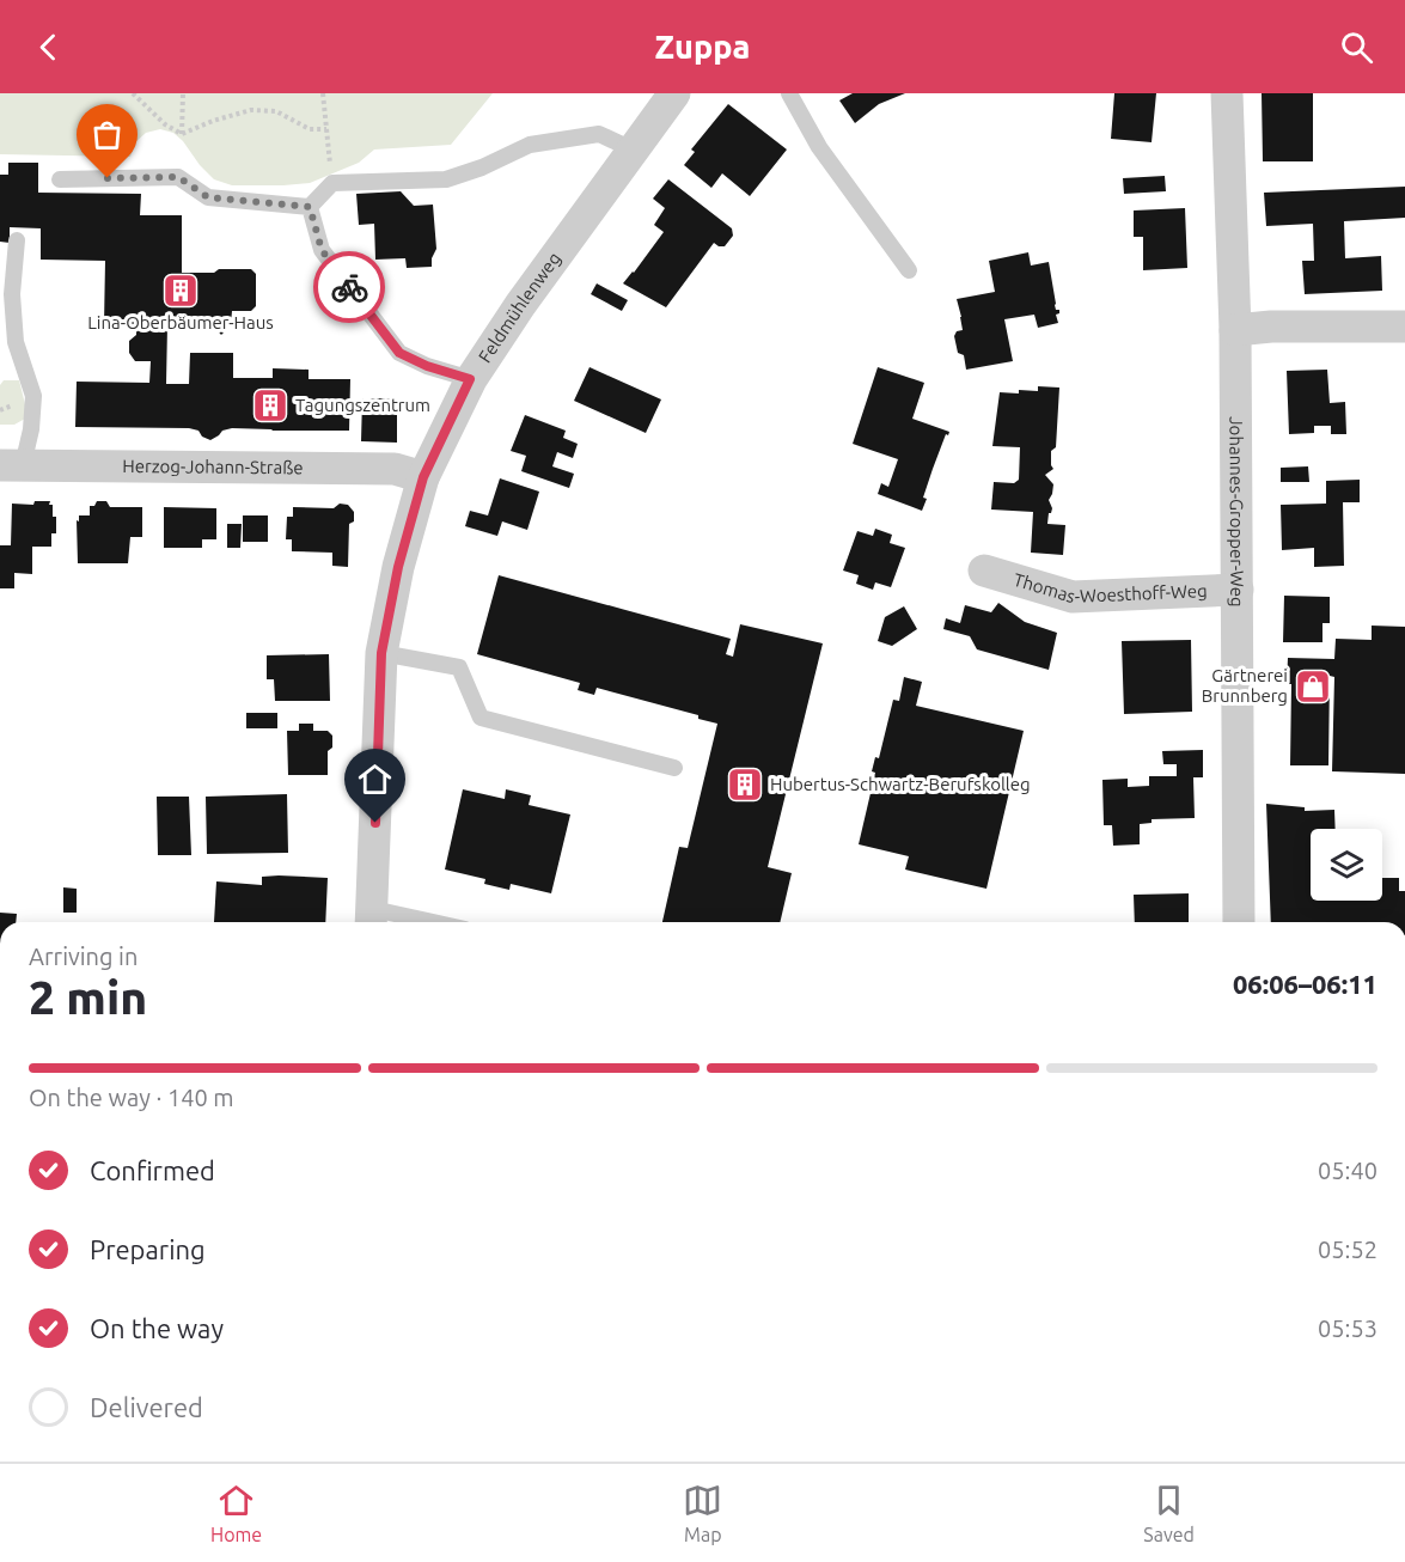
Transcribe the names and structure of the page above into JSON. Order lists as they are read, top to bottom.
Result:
{
  "streets": {
    "street": [
      "Feldmühlenweg",
      "Herzog-Johann-Straße",
      "Johannes-Gropper-Weg",
      "Thomas-Woesthoff-Weg"
    ]
  },
  "crossings": [
    ["Feldmühlenweg", "Herzog-Johann-Straße"],
    ["Johannes-Gropper-Weg", "Thomas-Woesthoff-Weg"]
  ],
  "places": {
    "building": ["Lina-Oberbäumer-Haus", "Tagungszentrum", "Hubertus-Schwartz-Berufskolleg"],
    "shop": ["Gärtnerei Brunnberg"]
  },
  "page": {
    "header": "Zuppa",
    "heading": ["2 min", "Arriving in", "06:06–06:11"],
    "bar": "On the way · 140 m",
    "list": [
      ["Confirmed", "05:40"],
      ["Preparing", "05:52"],
      ["On the way", "05:53"],
      "Delivered"
    ],
    "tabs": ["Home", "Map", "Saved"]
  }
}
